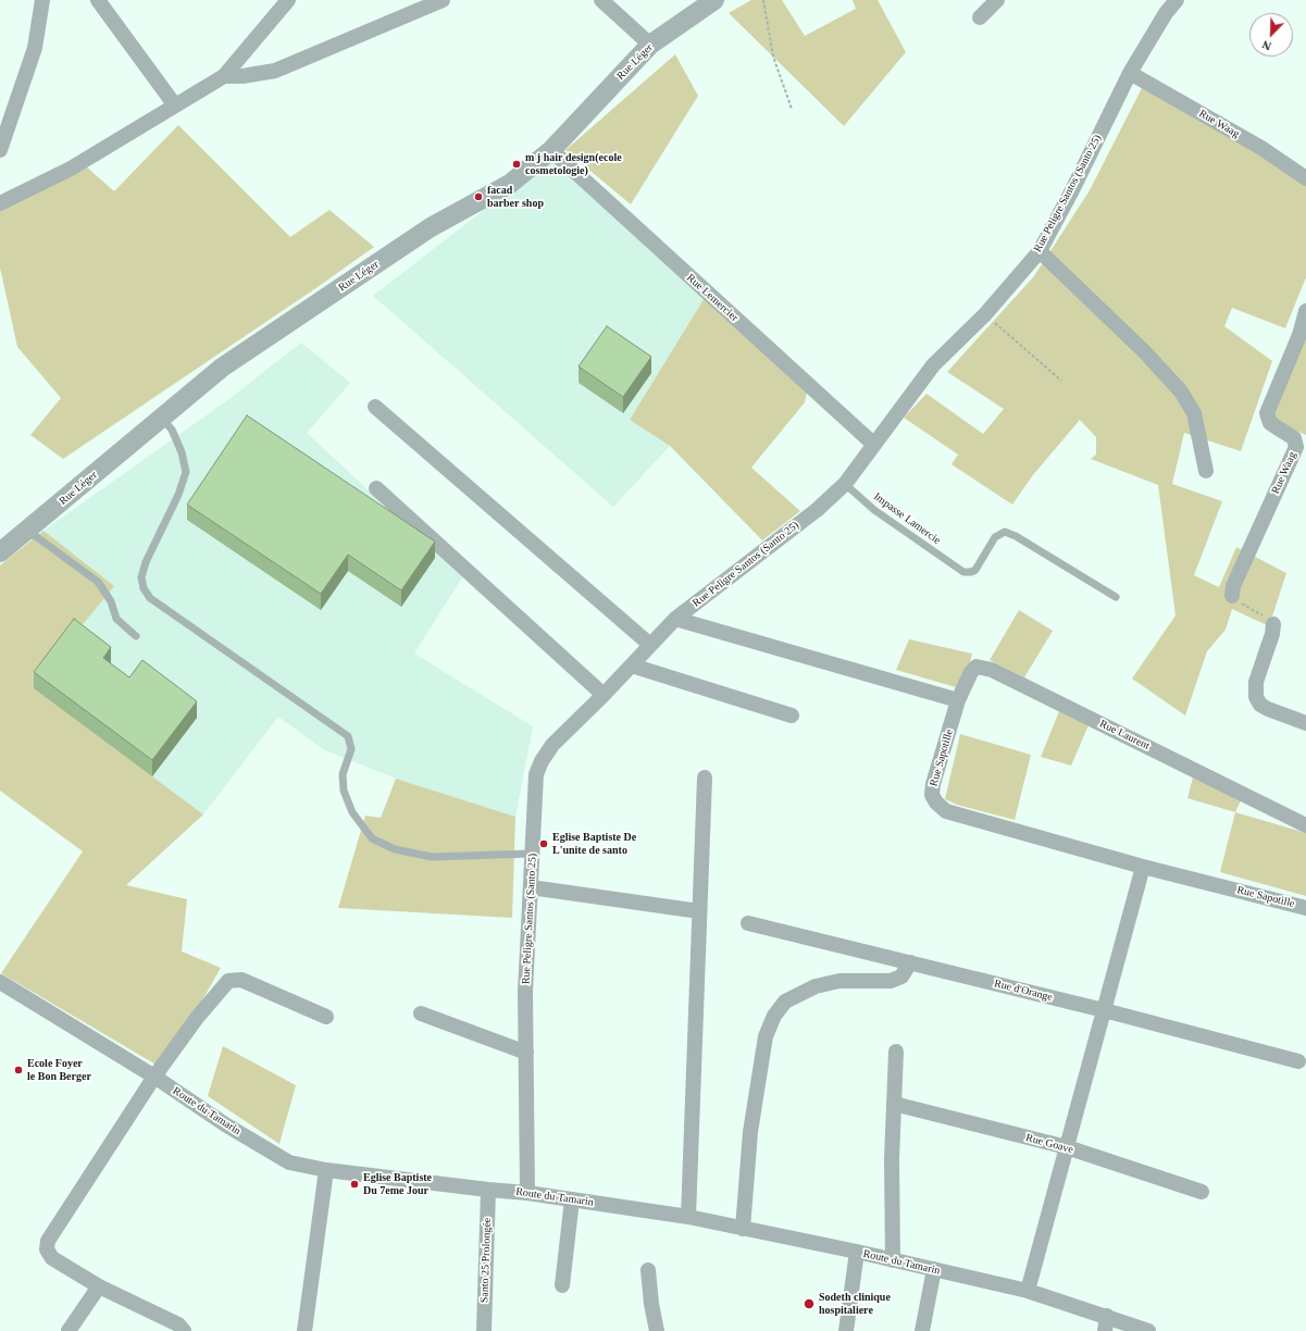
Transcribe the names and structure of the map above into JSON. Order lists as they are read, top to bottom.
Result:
{
  "streets": {
    "street": [
      "Rue Léger",
      "Rue Waag",
      "Rue Peligre Santos (Santo 25)",
      "Rue Lemercier",
      "Rue Laurent",
      "Rue Sapotille",
      "Rue d'Orange",
      "Route du Tamarin",
      "Rue Goave",
      "Santo 25 Prolongée"
    ],
    "lane": ["Impasse Lamercie"]
  },
  "crossings": [
    ["Rue Léger", "Rue Lemercier"],
    ["Rue Waag", "Rue Peligre Santos (Santo 25)"],
    ["Rue Peligre Santos (Santo 25)", "Rue Lemercier"],
    ["Rue Peligre Santos (Santo 25)", "Impasse Lamercie"],
    ["Rue Peligre Santos (Santo 25)", "Route du Tamarin"],
    ["Rue Laurent", "Rue Sapotille"],
    ["Route du Tamarin", "Santo 25 Prolongée"]
  ],
  "places": [
    "m j hair design(ecole cosmetologie)",
    "facad barber shop",
    "Eglise Baptiste De L'unite de santo",
    "Ecole Foyer le Bon Berger",
    "Eglise Baptiste Du 7eme Jour",
    "Sodeth clinique hospitaliere"
  ],
  "north": "bottom left"
}
